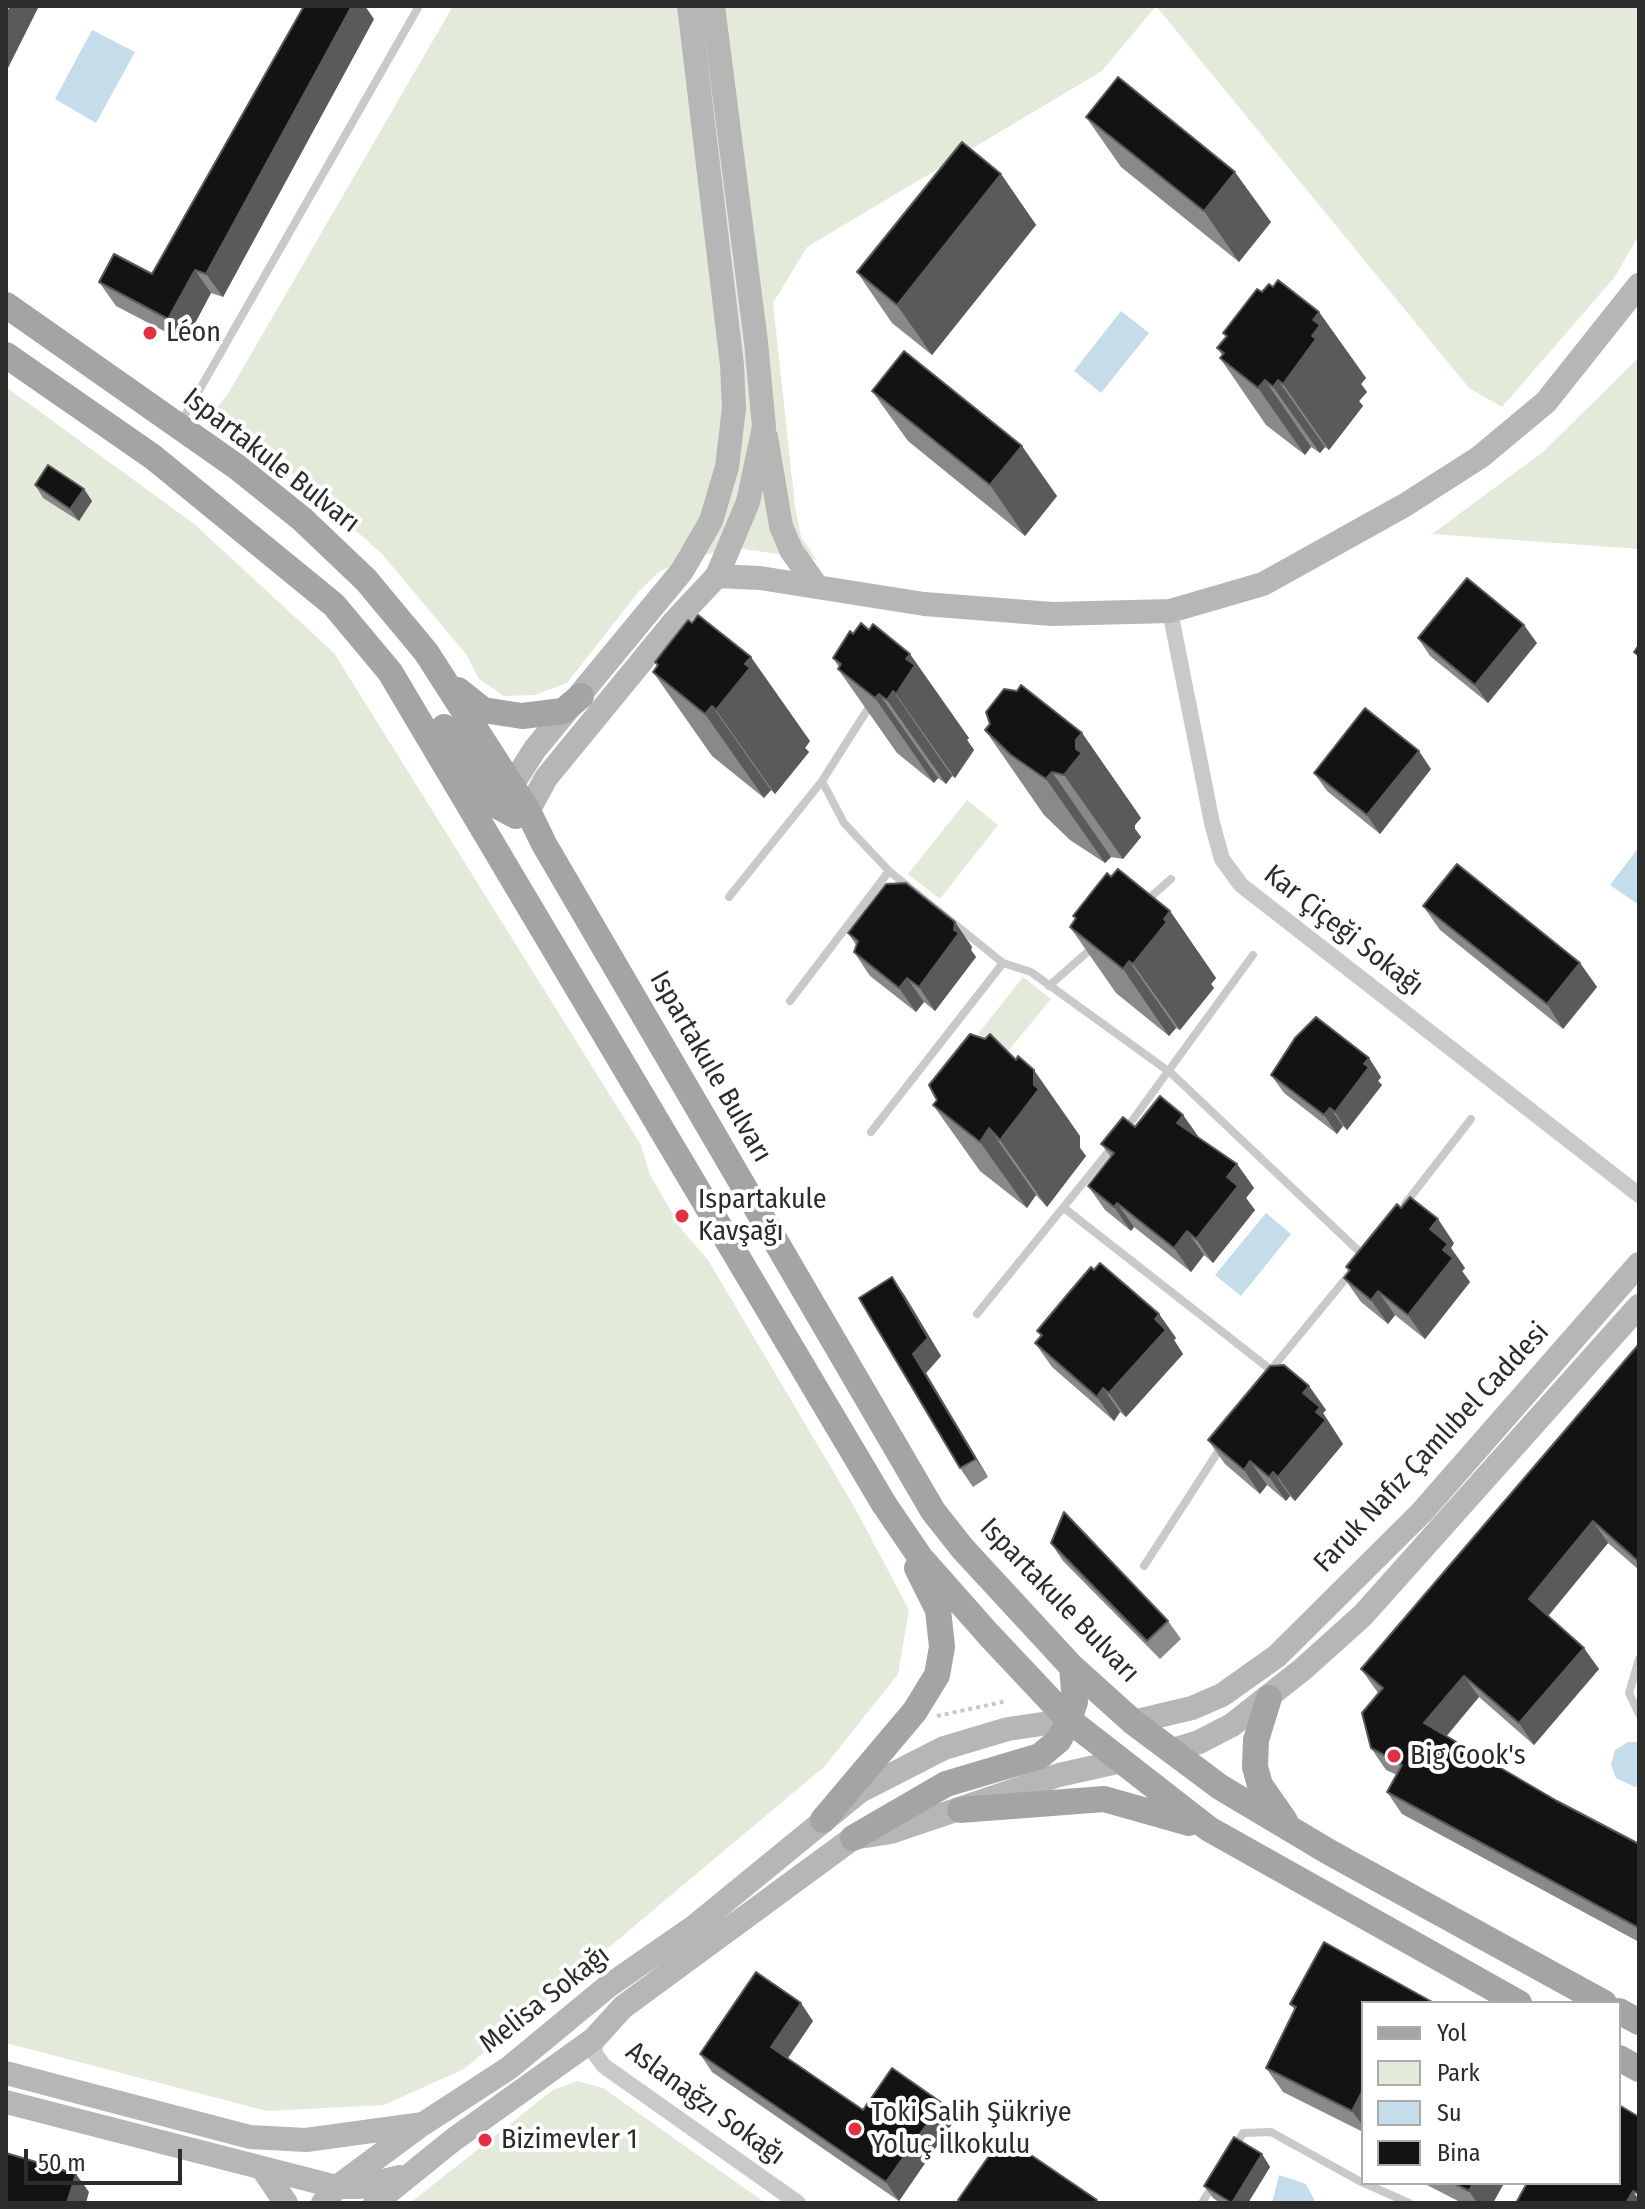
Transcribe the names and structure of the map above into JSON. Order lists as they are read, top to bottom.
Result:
{
  "streets": {
    "main road": ["Ispartakule Bulvarı"],
    "street": [
      "Kar Çiçeği Sokağı",
      "Faruk Nafız Çamlıbel Caddesi",
      "Melisa Sokağı",
      "Aslanağzı Sokağı"
    ]
  },
  "crossings": [
    ["Ispartakule Bulvarı", "Faruk Nafız Çamlıbel Caddesi"],
    ["Melisa Sokağı", "Aslanağzı Sokağı"]
  ],
  "places": [
    "Léon",
    "Ispartakule Kavşağı",
    "Big Cook's",
    "Toki Salih Şükriye Yoluç İlkokulu",
    "Bizimevler 1"
  ],
  "legend": [
    "Yol",
    "Park",
    "Su",
    "Bina"
  ],
  "scale_bar": "50 m"
}
